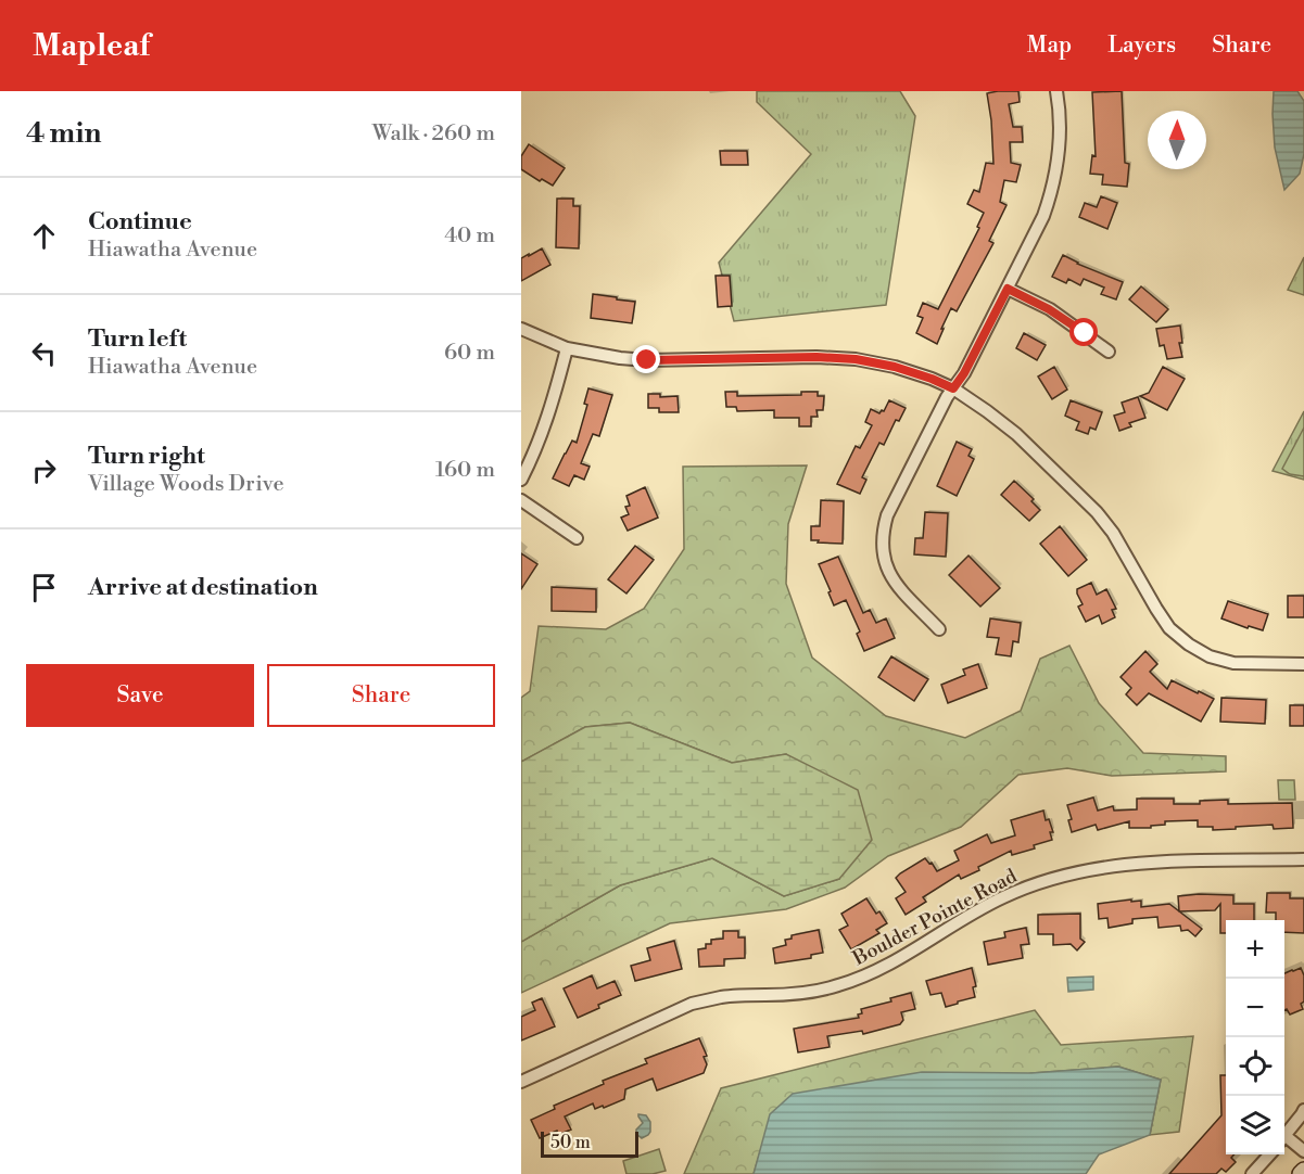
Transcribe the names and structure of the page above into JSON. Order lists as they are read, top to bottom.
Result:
{
  "streets": {
    "street": ["Boulder Pointe Road"]
  },
  "scale_bar": "50 m",
  "north": "top",
  "page": {
    "header": "Mapleaf",
    "nav": ["Map", "Layers", "Share"],
    "heading": ["4 min", "Walk · 260 m"],
    "list": [
      ["Continue", "Hiawatha Avenue", "40 m"],
      ["Turn left", "Hiawatha Avenue", "60 m"],
      ["Turn right", "Village Woods Drive", "160 m"],
      "Arrive at destination"
    ],
    "buttons": ["Save", "Share"],
    "map_buttons": ["+", "−"],
    "scale": "50 m"
  }
}
